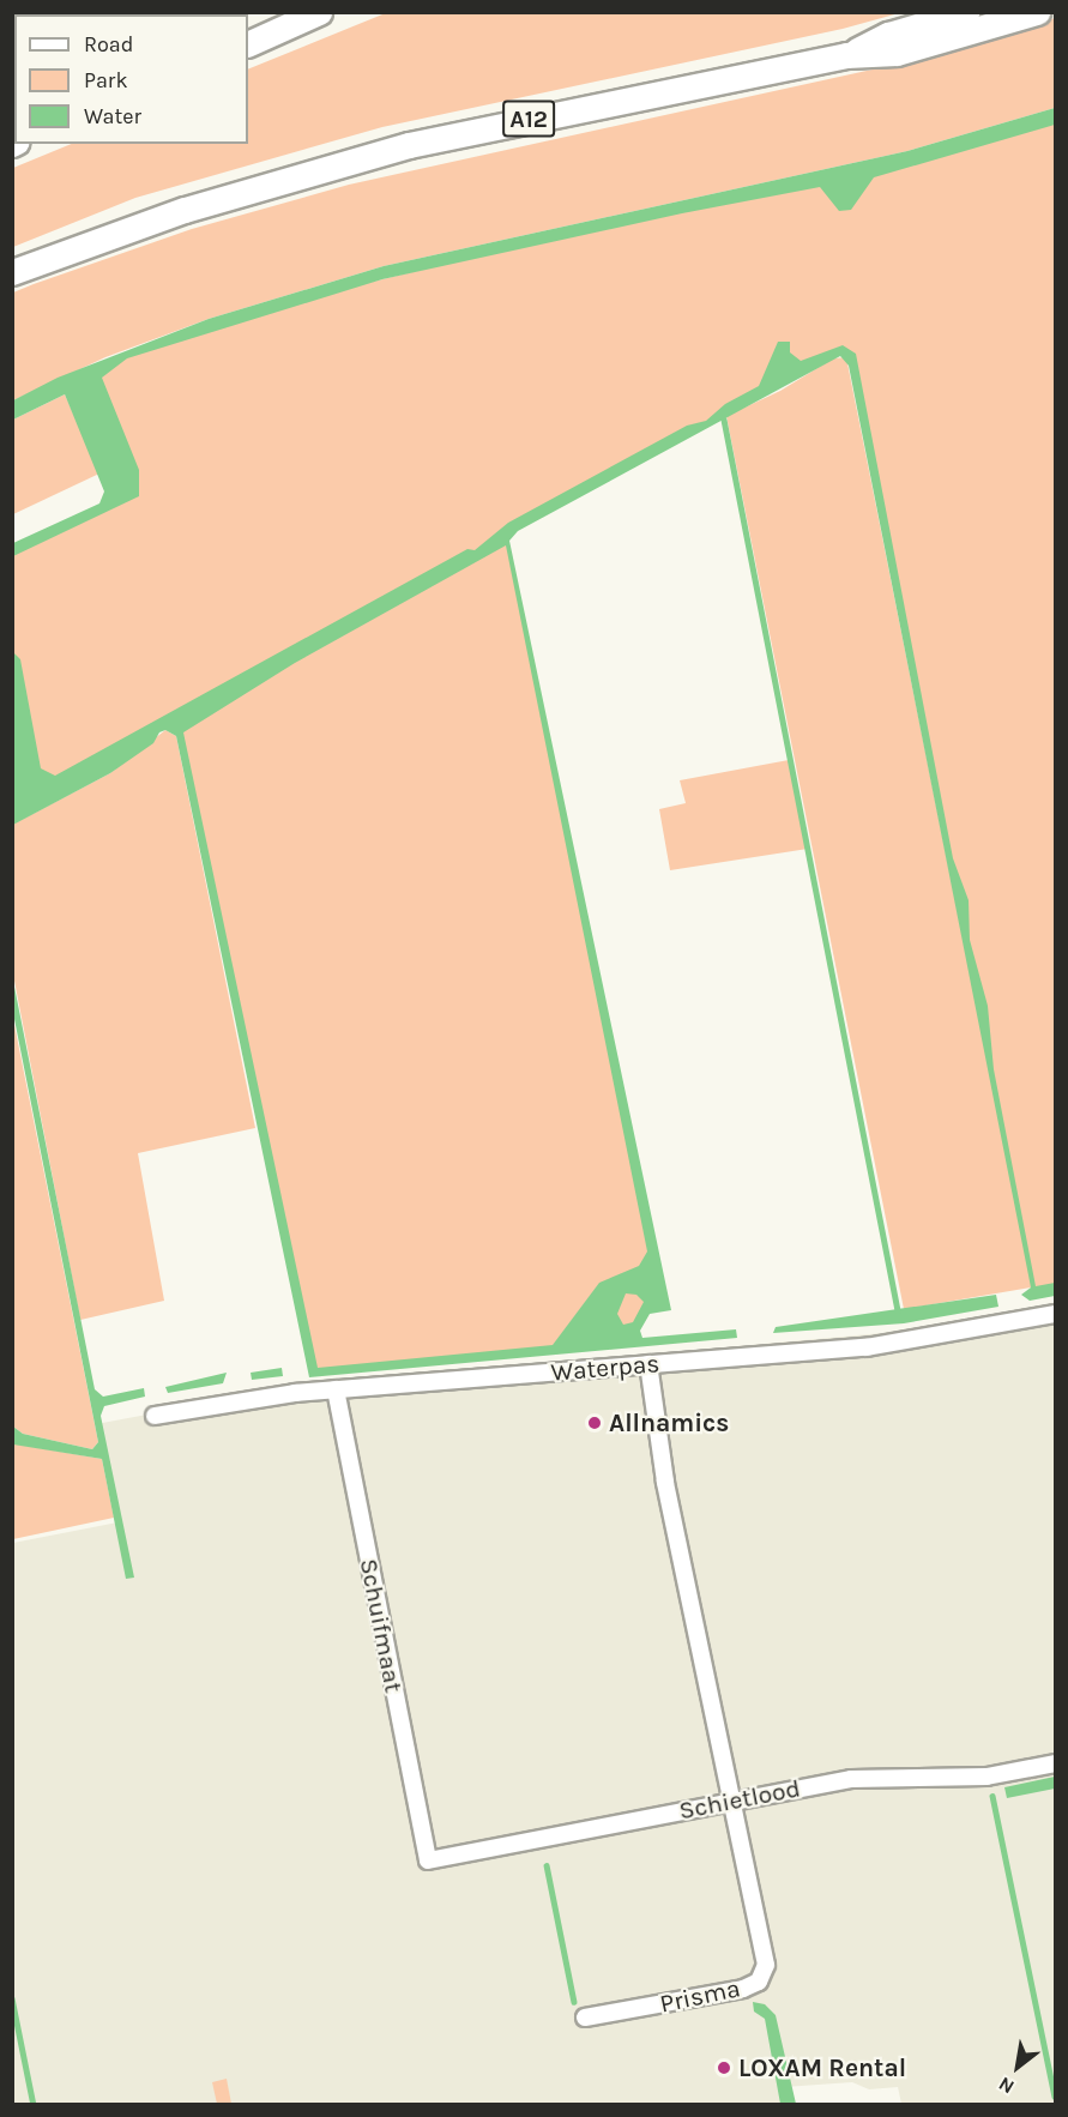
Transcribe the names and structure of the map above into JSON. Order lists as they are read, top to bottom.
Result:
{
  "streets": {
    "highway": ["A12"],
    "street": [
      "Waterpas",
      "Schuifmaat",
      "Schietlood",
      "Prisma"
    ]
  },
  "crossings": [
    ["Waterpas", "Schuifmaat"],
    ["Schuifmaat", "Schietlood"],
    ["Schietlood", "Prisma"]
  ],
  "places": ["Allnamics", "LOXAM Rental"],
  "legend": ["Road", "Park", "Water"],
  "north": "bottom left"
}
